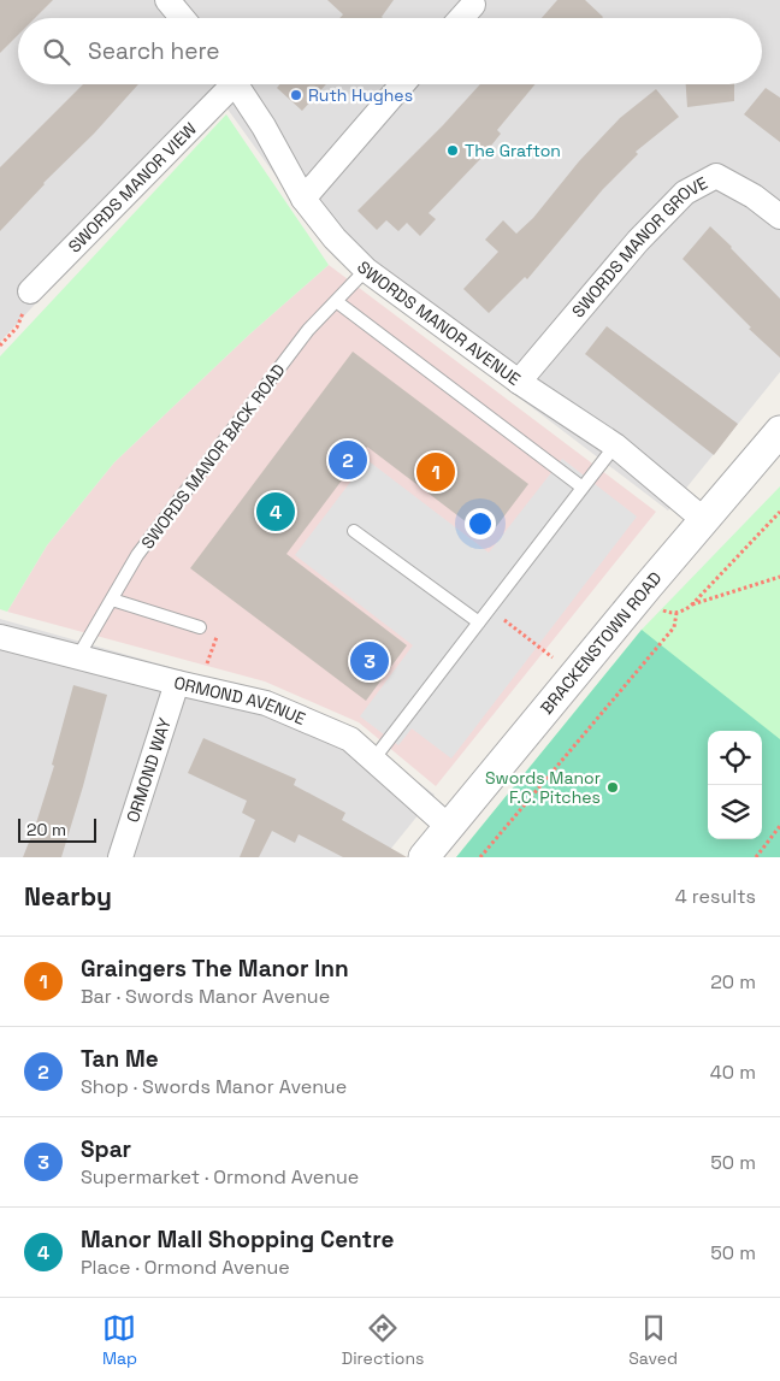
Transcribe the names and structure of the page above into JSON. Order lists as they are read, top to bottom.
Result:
{
  "streets": {
    "street": [
      "SWORDS MANOR VIEW",
      "SWORDS MANOR GROVE",
      "SWORDS MANOR AVENUE",
      "BRACKENSTOWN ROAD",
      "ORMOND AVENUE",
      "ORMOND WAY"
    ],
    "lane": ["SWORDS MANOR BACK ROAD"]
  },
  "crossings": [
    ["SWORDS MANOR GROVE", "SWORDS MANOR AVENUE"],
    ["SWORDS MANOR AVENUE", "SWORDS MANOR BACK ROAD"],
    ["SWORDS MANOR AVENUE", "BRACKENSTOWN ROAD"],
    ["SWORDS MANOR BACK ROAD", "ORMOND AVENUE"],
    ["BRACKENSTOWN ROAD", "ORMOND AVENUE"],
    ["ORMOND AVENUE", "ORMOND WAY"]
  ],
  "places": ["Ruth Hughes", "The Grafton", "Swords Manor F.C. Pitches"],
  "scale_bar": "20 m",
  "page": {
    "search": "Search here",
    "pins": [
      "2",
      "1",
      "4",
      "3"
    ],
    "scale": "20 m",
    "heading": ["Nearby", "4 results"],
    "list": [
      {
        "mark": "1",
        "name": "Graingers The Manor Inn",
        "note": "Bar · Swords Manor Avenue",
        "value": "20 m"
      },
      {
        "mark": "2",
        "name": "Tan Me",
        "note": "Shop · Swords Manor Avenue",
        "value": "40 m"
      },
      {
        "mark": "3",
        "name": "Spar",
        "note": "Supermarket · Ormond Avenue",
        "value": "50 m"
      },
      {
        "mark": "4",
        "name": "Manor Mall Shopping Centre",
        "note": "Place · Ormond Avenue",
        "value": "50 m"
      }
    ],
    "nav": ["Map", "Directions", "Saved"]
  }
}
